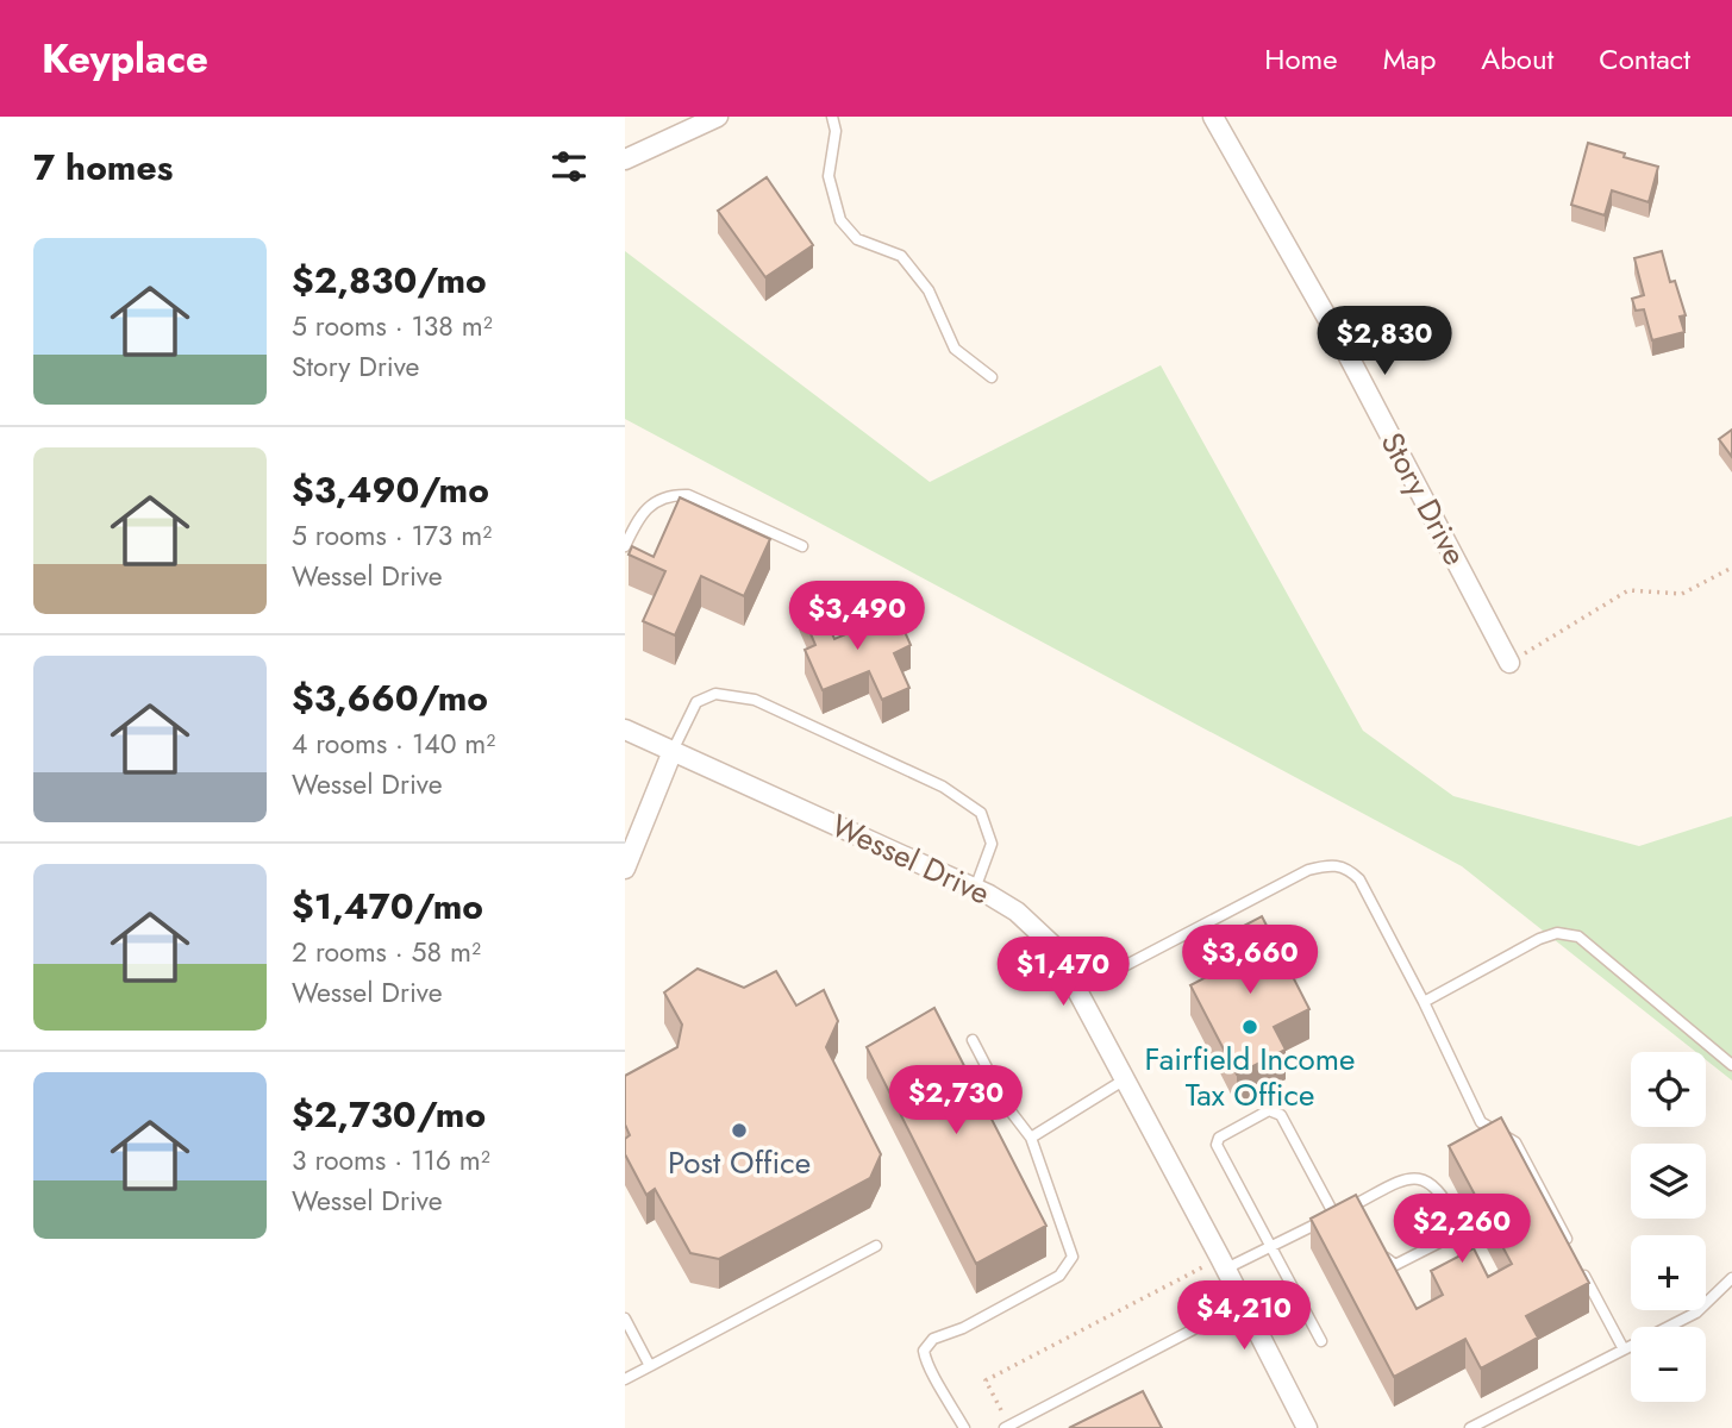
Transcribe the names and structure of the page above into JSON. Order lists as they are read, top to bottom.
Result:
{
  "streets": {
    "street": ["Story Drive", "Wessel Drive"]
  },
  "places": ["Fairfield Income Tax Office", "Post Office"],
  "page": {
    "header": "Keyplace",
    "nav": [
      "Home",
      "Map",
      "About",
      "Contact"
    ],
    "heading": "7 homes",
    "list": [
      {
        "name": "$2,830/mo",
        "note": "5 rooms · 138 m² · Story Drive"
      },
      {
        "name": "$3,490/mo",
        "note": "5 rooms · 173 m² · Wessel Drive"
      },
      {
        "name": "$3,660/mo",
        "note": "4 rooms · 140 m² · Wessel Drive"
      },
      {
        "name": "$1,470/mo",
        "note": "2 rooms · 58 m² · Wessel Drive"
      },
      {
        "name": "$2,730/mo",
        "note": "3 rooms · 116 m² · Wessel Drive"
      }
    ],
    "price": [
      "$2,830",
      "$3,490",
      "$3,660",
      "$1,470",
      "$2,730",
      "$2,260",
      "$4,210"
    ],
    "map_buttons": ["+", "−"]
  }
}
